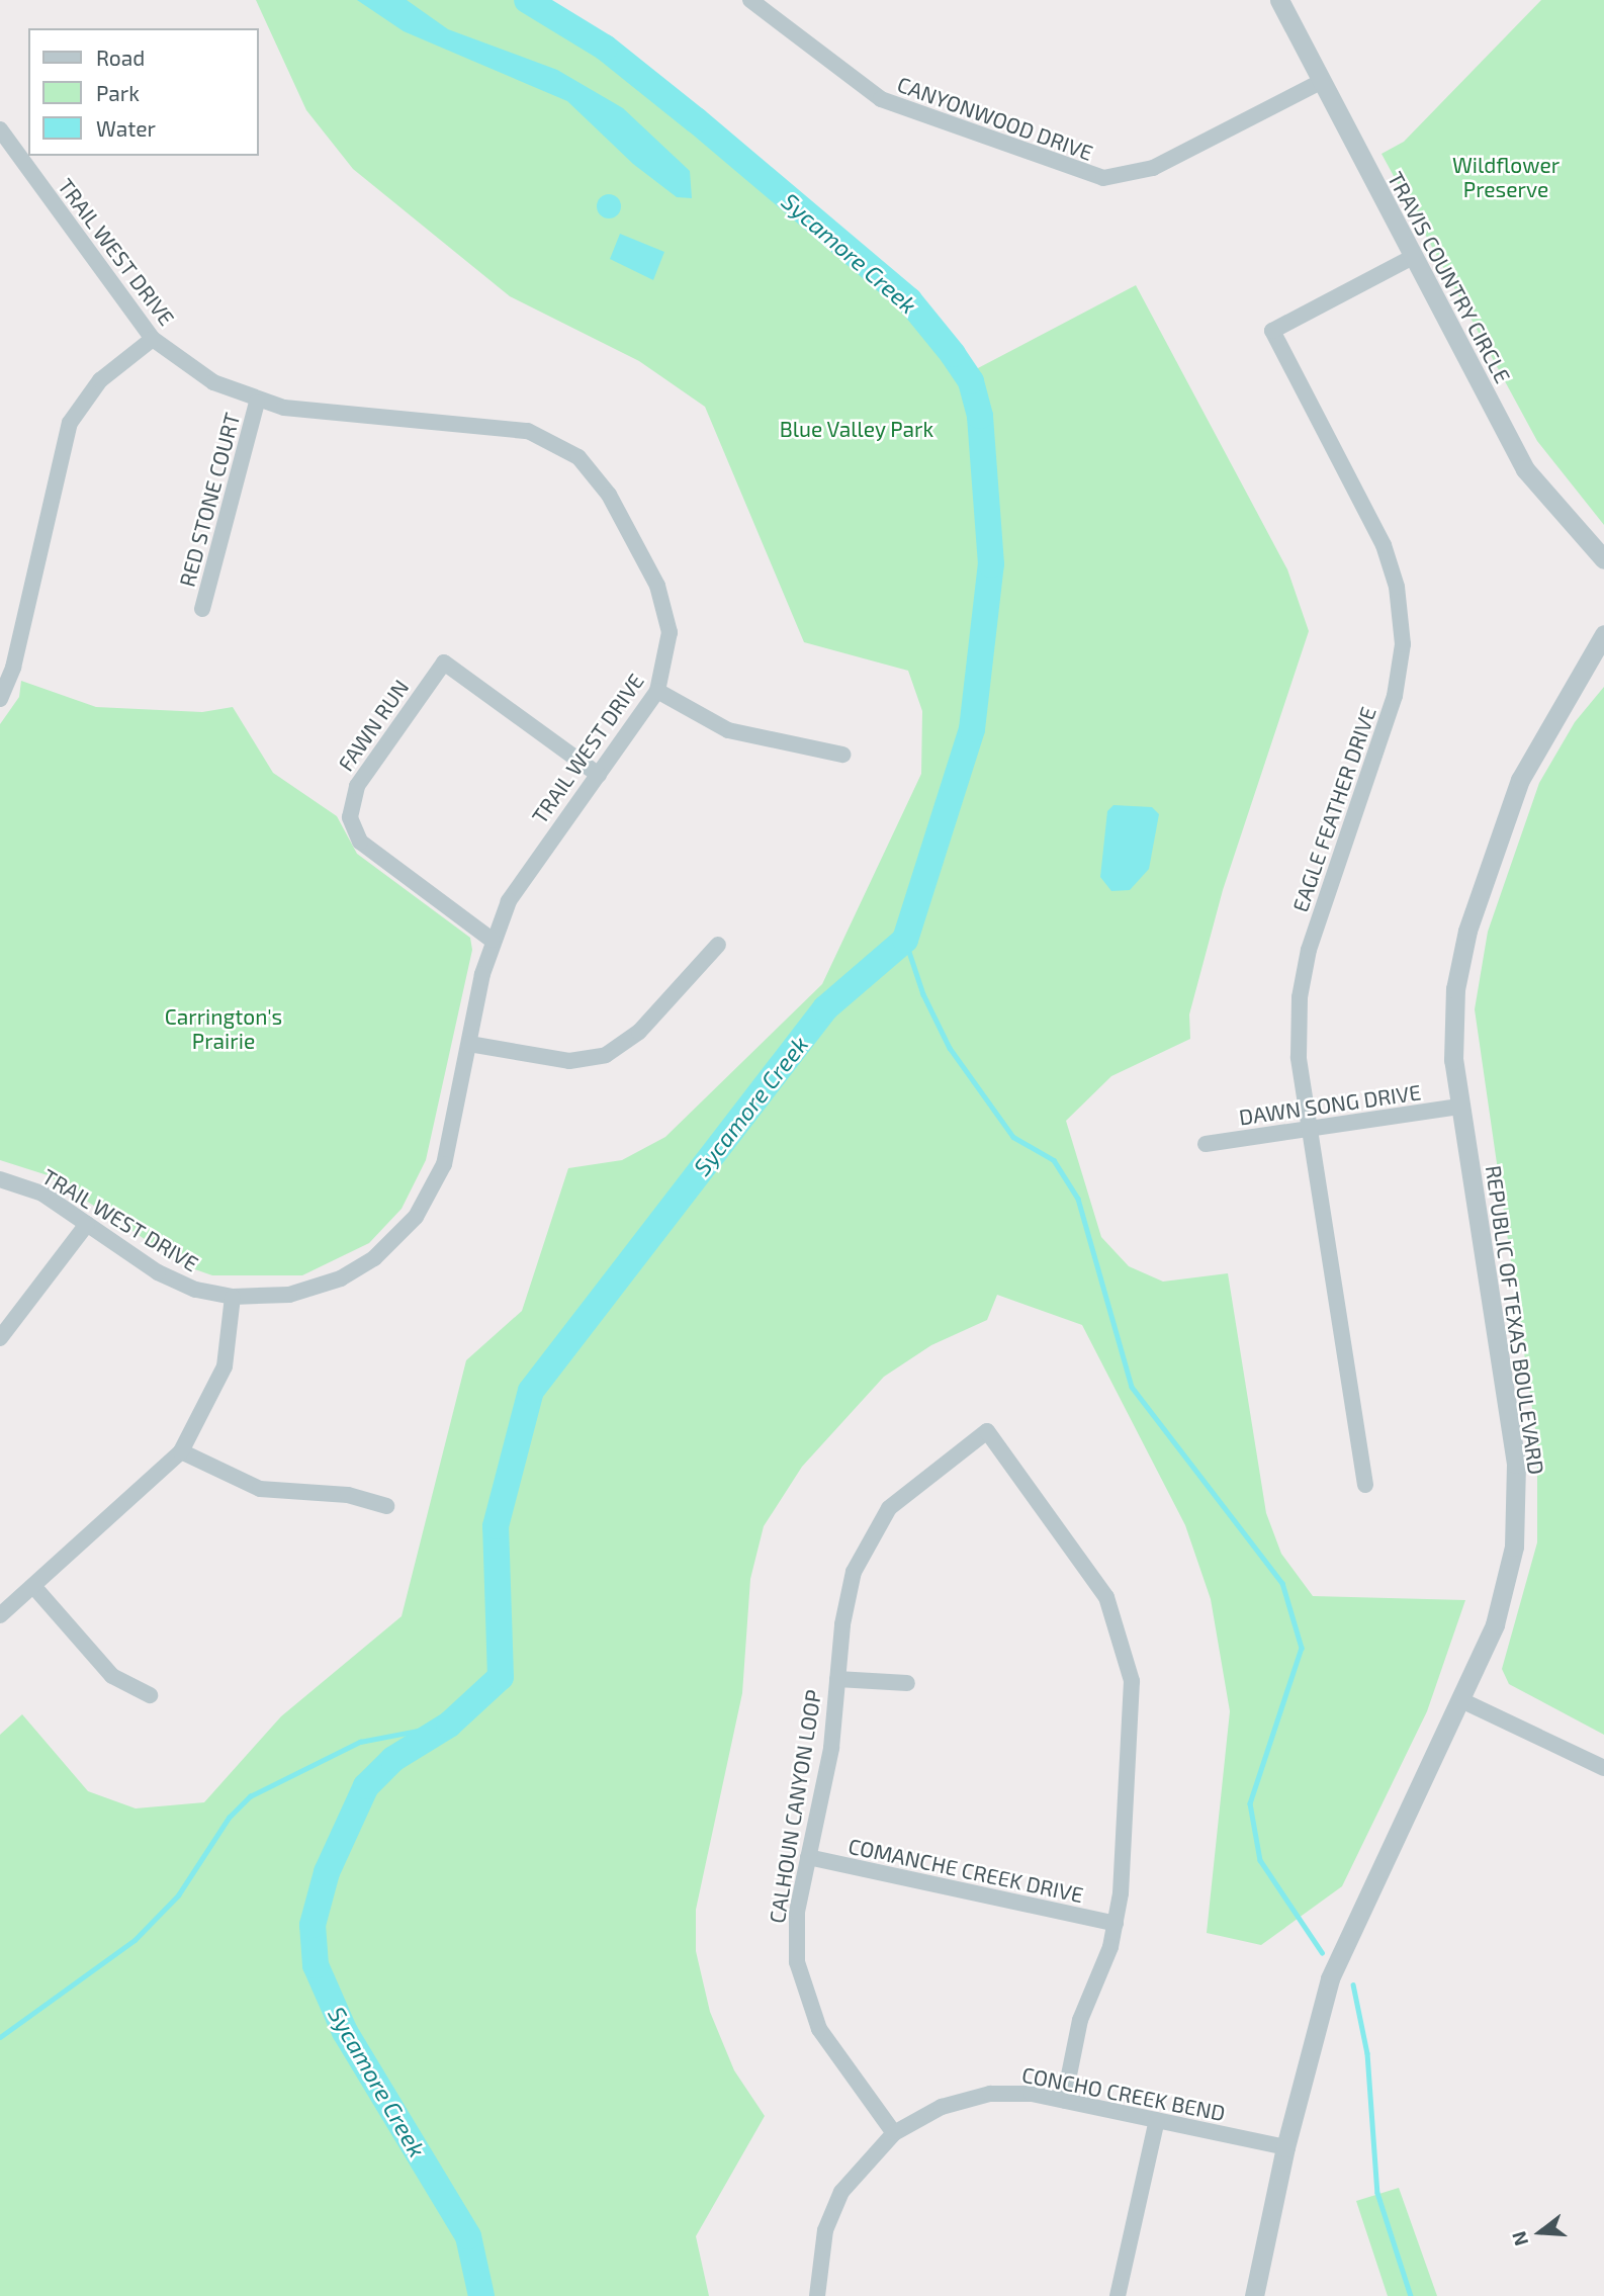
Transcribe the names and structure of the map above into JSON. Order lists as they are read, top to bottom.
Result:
{
  "streets": {
    "street": [
      "CANYONWOOD DRIVE",
      "TRAIL WEST DRIVE",
      "TRAVIS COUNTRY CIRCLE",
      "RED STONE COURT",
      "FAWN RUN",
      "EAGLE FEATHER DRIVE",
      "DAWN SONG DRIVE",
      "REPUBLIC OF TEXAS BOULEVARD",
      "CALHOUN CANYON LOOP",
      "COMANCHE CREEK DRIVE",
      "CONCHO CREEK BEND"
    ]
  },
  "crossings": [
    ["CANYONWOOD DRIVE", "TRAVIS COUNTRY CIRCLE"],
    ["TRAIL WEST DRIVE", "RED STONE COURT"],
    ["TRAIL WEST DRIVE", "FAWN RUN"],
    ["TRAVIS COUNTRY CIRCLE", "EAGLE FEATHER DRIVE"],
    ["EAGLE FEATHER DRIVE", "DAWN SONG DRIVE"],
    ["DAWN SONG DRIVE", "REPUBLIC OF TEXAS BOULEVARD"],
    ["REPUBLIC OF TEXAS BOULEVARD", "CONCHO CREEK BEND"],
    ["CALHOUN CANYON LOOP", "COMANCHE CREEK DRIVE"],
    ["CALHOUN CANYON LOOP", "CONCHO CREEK BEND"]
  ],
  "water": ["Sycamore Creek"],
  "parks": ["Wildflower Preserve", "Blue Valley Park", "Carrington's Prairie"],
  "legend": ["Road", "Park", "Water"],
  "north": "left"
}
